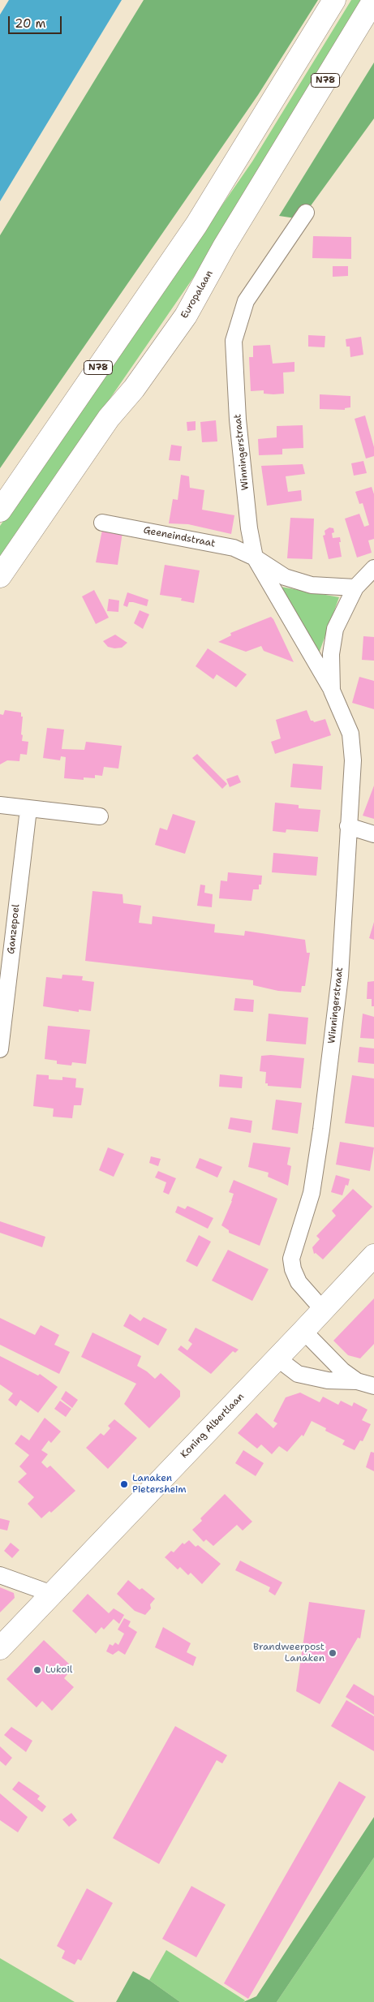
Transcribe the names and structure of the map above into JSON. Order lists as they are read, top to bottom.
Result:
{
  "streets": {
    "main road": ["N78", "Europalaan", "Koning Albertlaan"],
    "street": ["Winningerstraat", "Geeneindstraat", "Ganzepoel"]
  },
  "crossings": [
    ["Winningerstraat", "Geeneindstraat"],
    ["Winningerstraat", "Koning Albertlaan"]
  ],
  "places": ["Lanaken Pietersheim", "Brandweerpost Lanaken", "Lukoil"],
  "scale_bar": "20 m"
}
